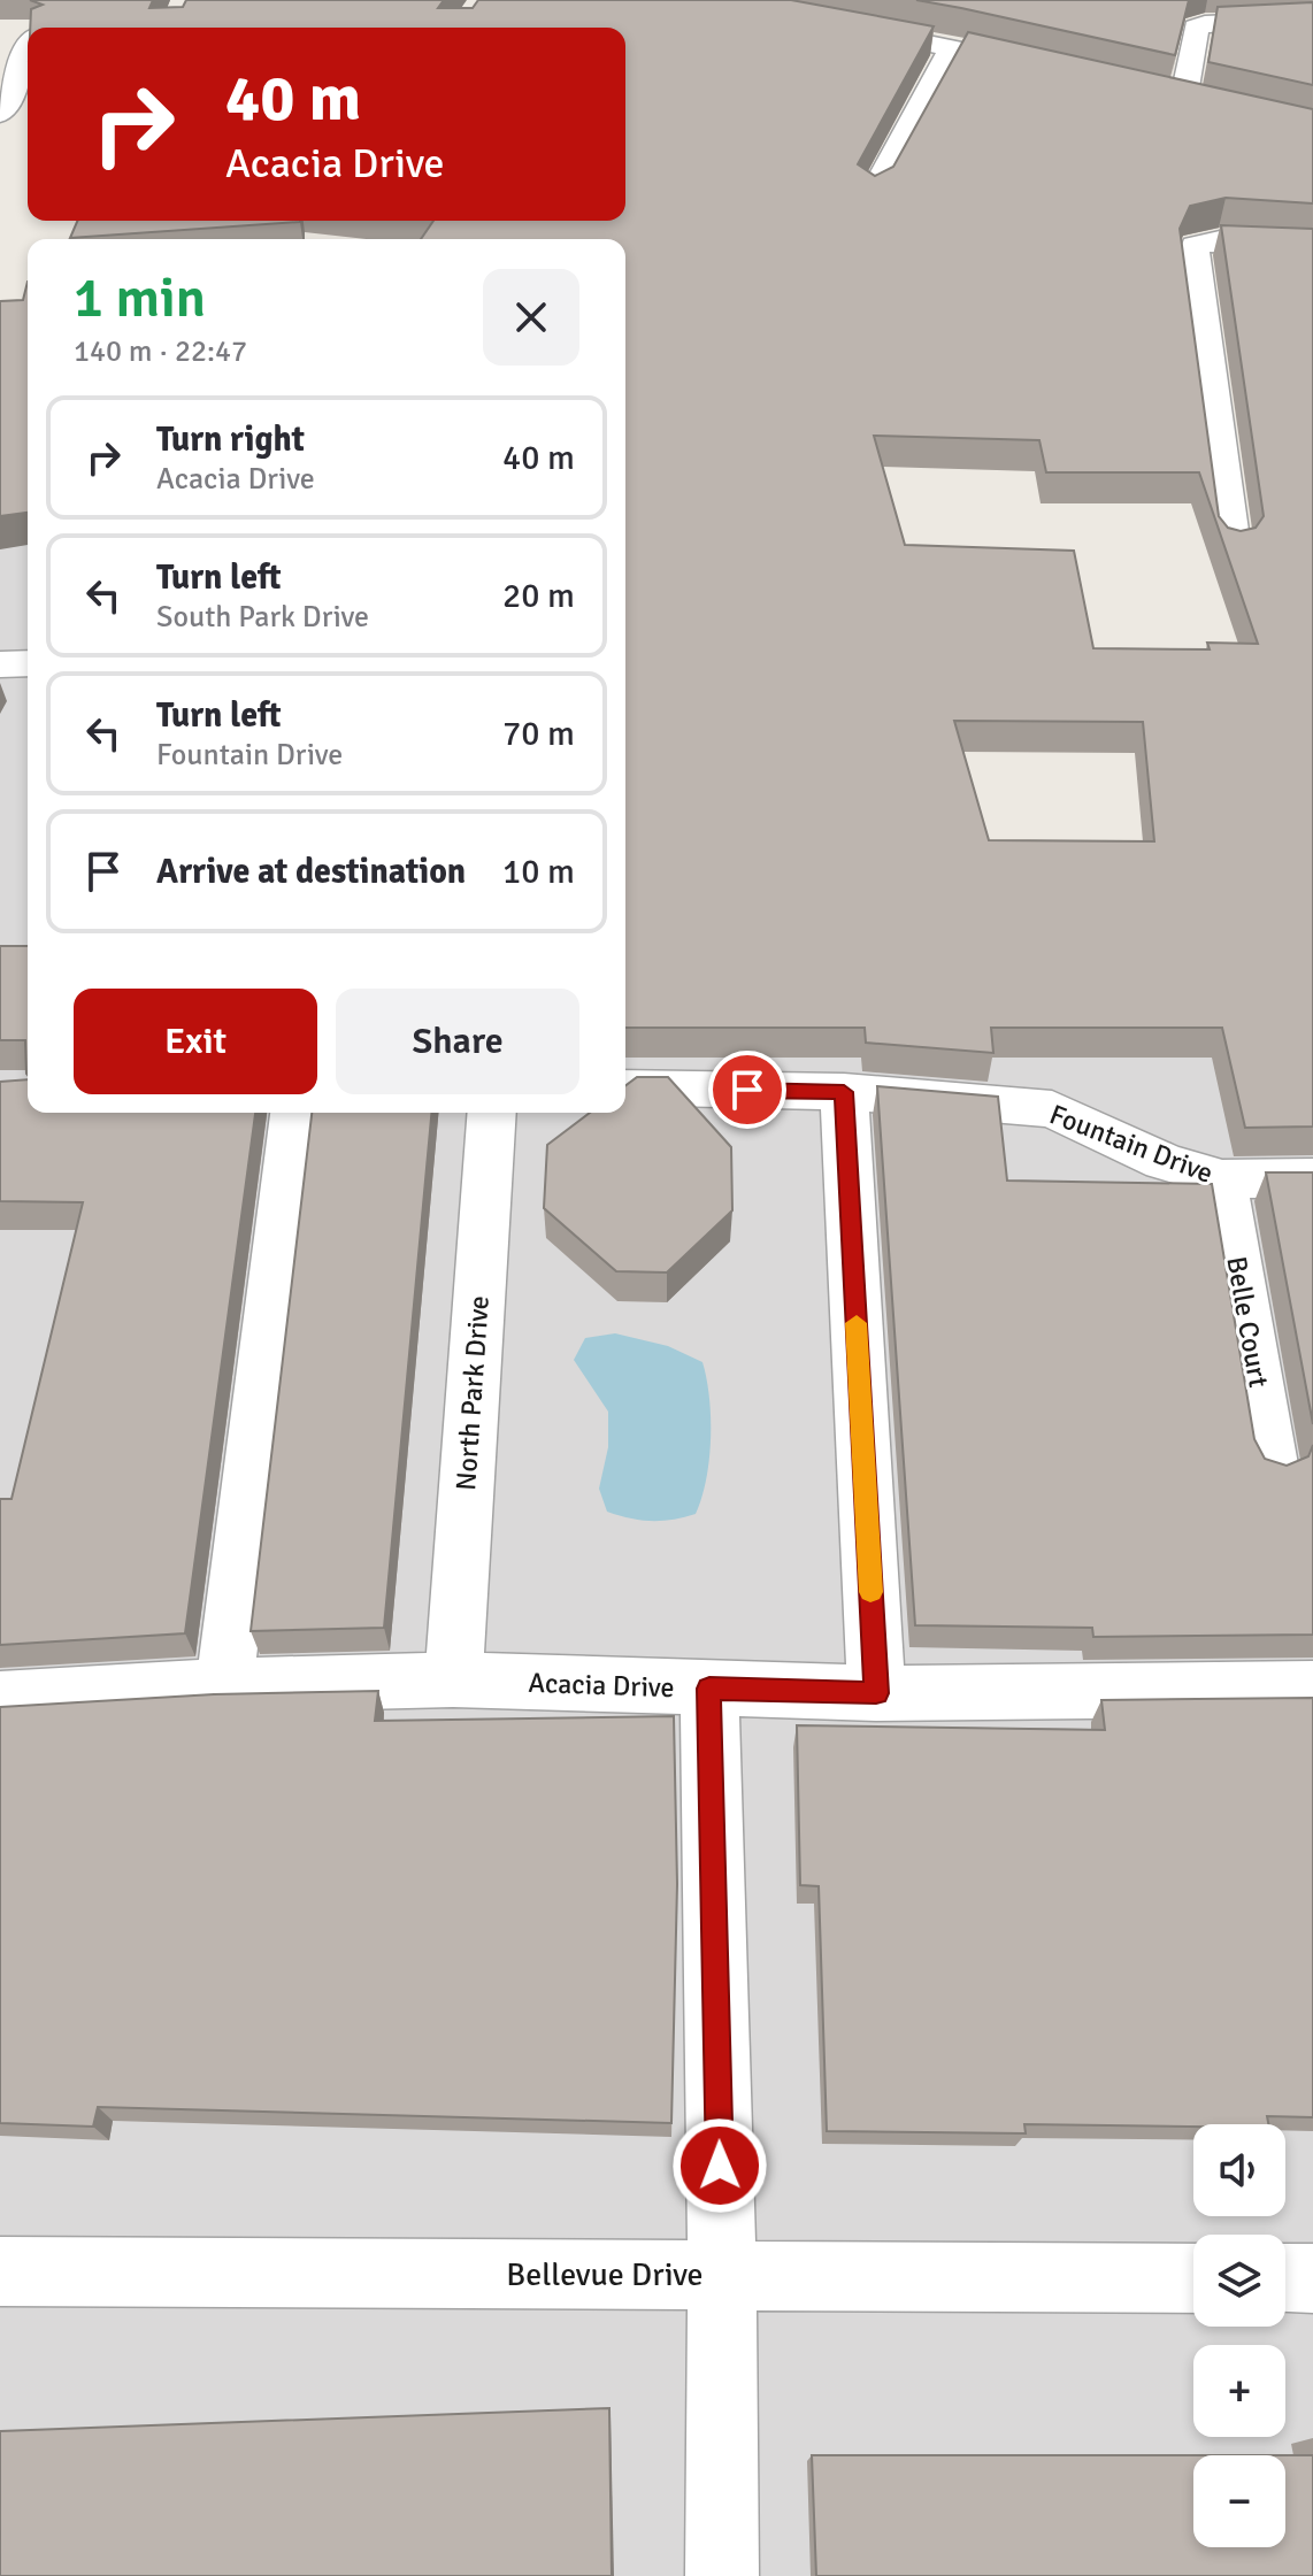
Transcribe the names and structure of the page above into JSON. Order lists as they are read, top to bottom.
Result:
{
  "streets": {
    "street": [
      "Fountain Drive",
      "Belle Court",
      "North Park Drive",
      "Acacia Drive",
      "Bellevue Drive"
    ]
  },
  "crossings": [
    ["Fountain Drive", "Belle Court"],
    ["North Park Drive", "Acacia Drive"]
  ],
  "page": {
    "turn": ["40 m", "Acacia Drive"],
    "heading": ["1 min", "140 m · 22:47"],
    "list": [
      {
        "name": "Turn right",
        "note": "Acacia Drive",
        "value": "40 m"
      },
      {
        "name": "Turn left",
        "note": "South Park Drive",
        "value": "20 m"
      },
      {
        "name": "Turn left",
        "note": "Fountain Drive",
        "value": "70 m"
      },
      {
        "name": "Arrive at destination",
        "value": "10 m"
      }
    ],
    "buttons": ["Exit", "Share"],
    "map_buttons": ["+", "−"]
  }
}
